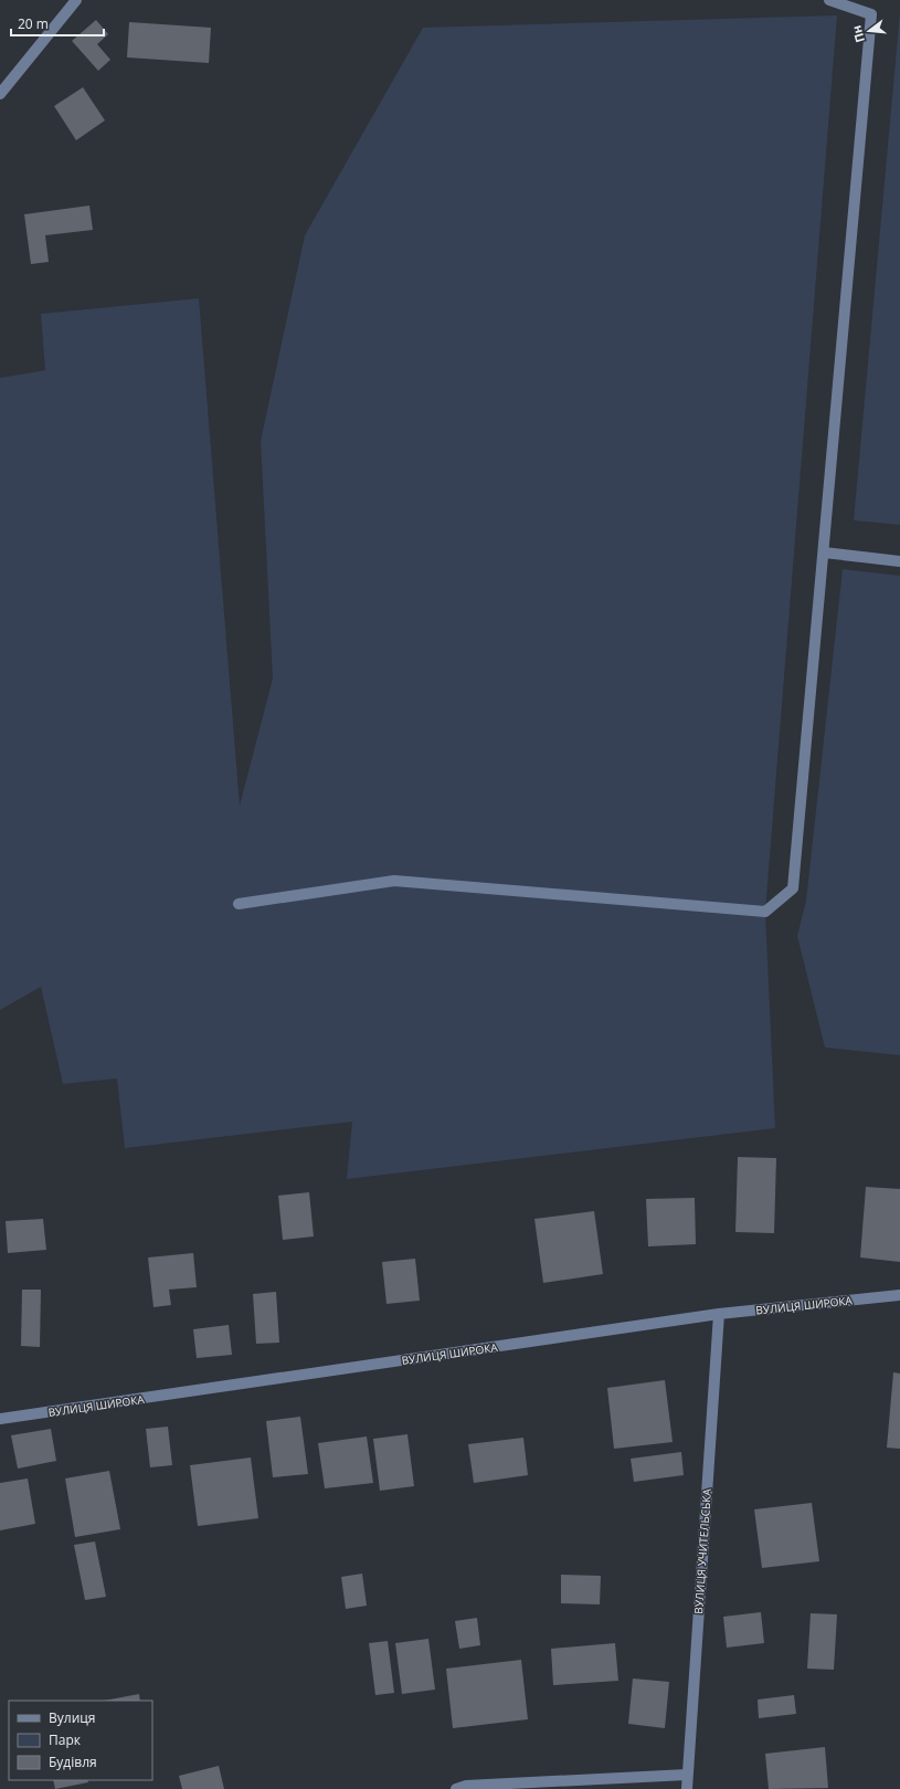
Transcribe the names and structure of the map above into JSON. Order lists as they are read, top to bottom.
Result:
{
  "streets": {
    "street": ["ВУЛИЦЯ ШИРОКА", "ВУЛИЦЯ УЧИТЕЛЬСЬКА"]
  },
  "crossings": [
    ["ВУЛИЦЯ ШИРОКА", "ВУЛИЦЯ УЧИТЕЛЬСЬКА"]
  ],
  "legend": ["Вулиця", "Парк", "Будівля"],
  "scale_bar": "20 m",
  "north": "left"
}
